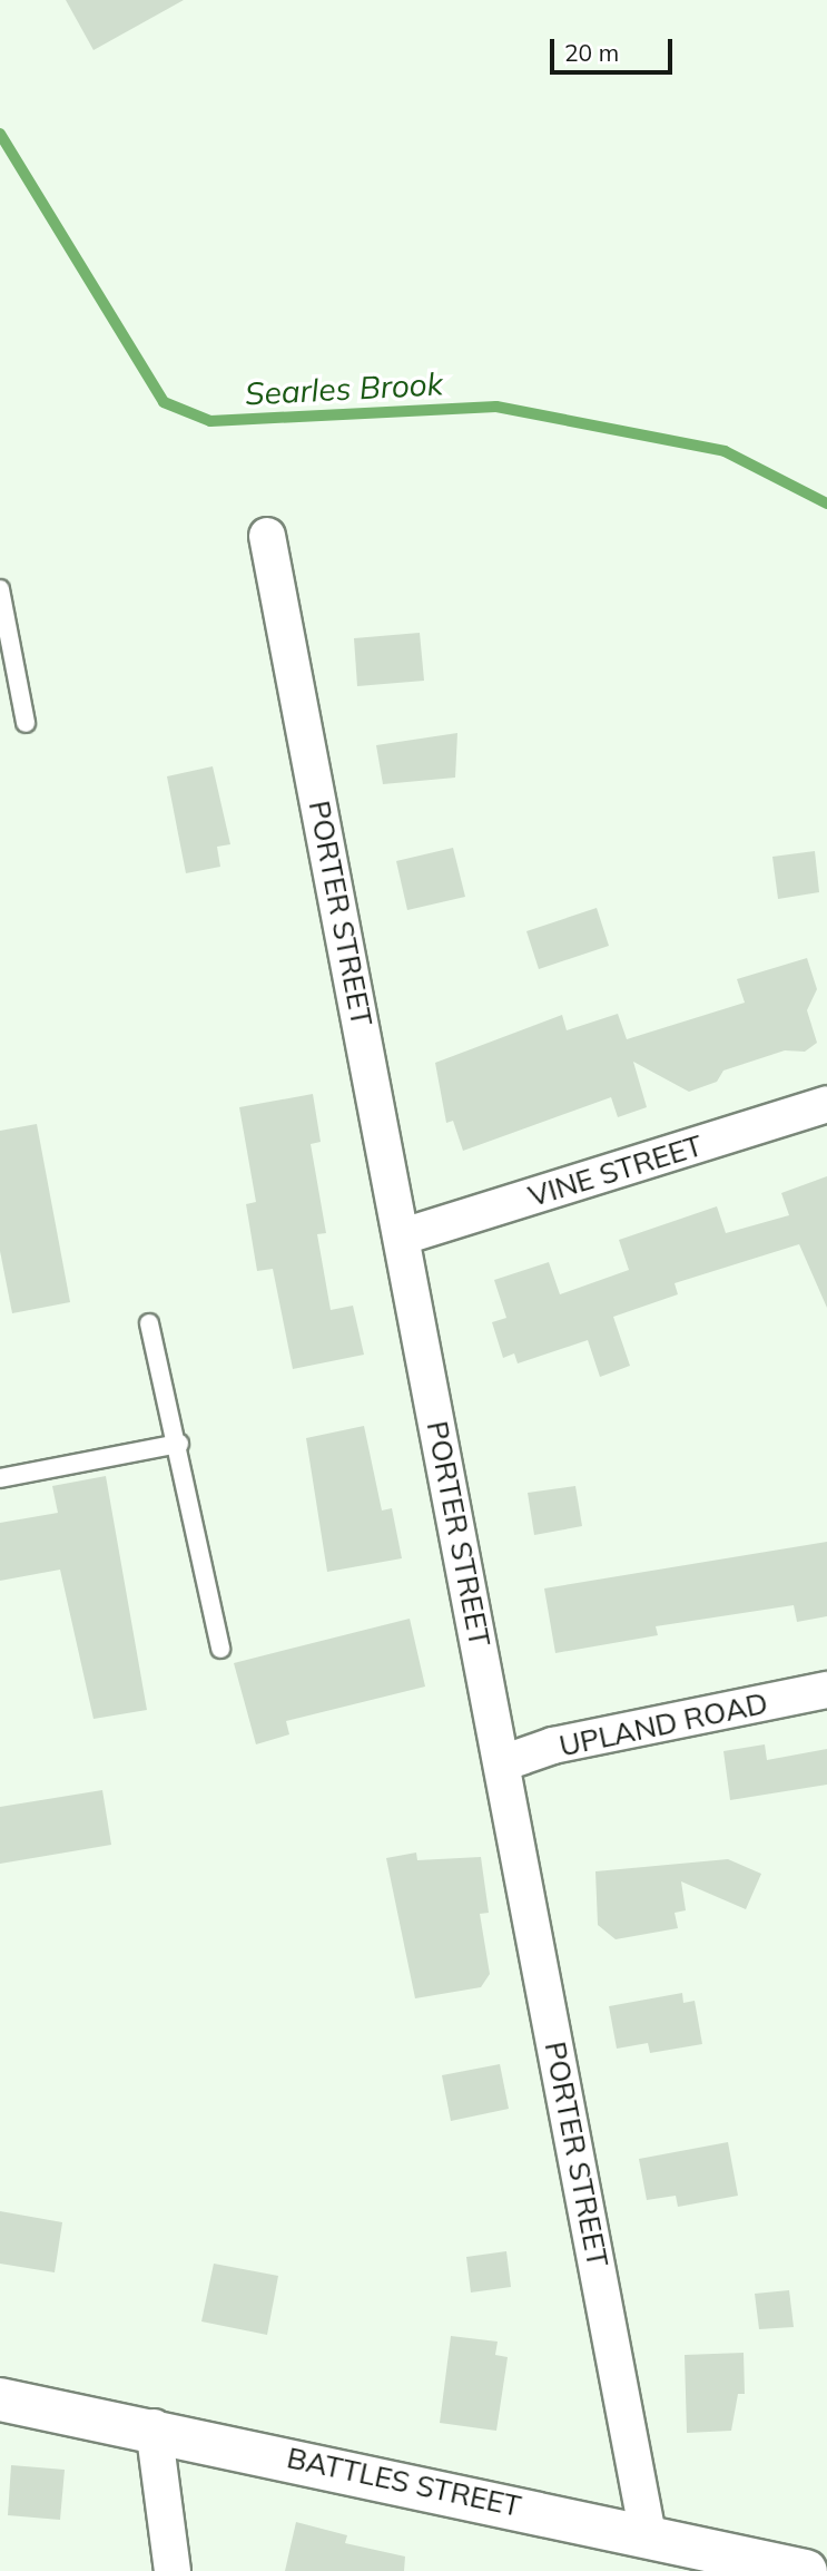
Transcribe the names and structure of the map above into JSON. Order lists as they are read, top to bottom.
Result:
{
  "streets": {
    "street": [
      "PORTER STREET",
      "VINE STREET",
      "UPLAND ROAD",
      "BATTLES STREET"
    ]
  },
  "crossings": [
    ["PORTER STREET", "VINE STREET"],
    ["PORTER STREET", "UPLAND ROAD"],
    ["PORTER STREET", "BATTLES STREET"]
  ],
  "water": ["Searles Brook"],
  "scale_bar": "20 m"
}
